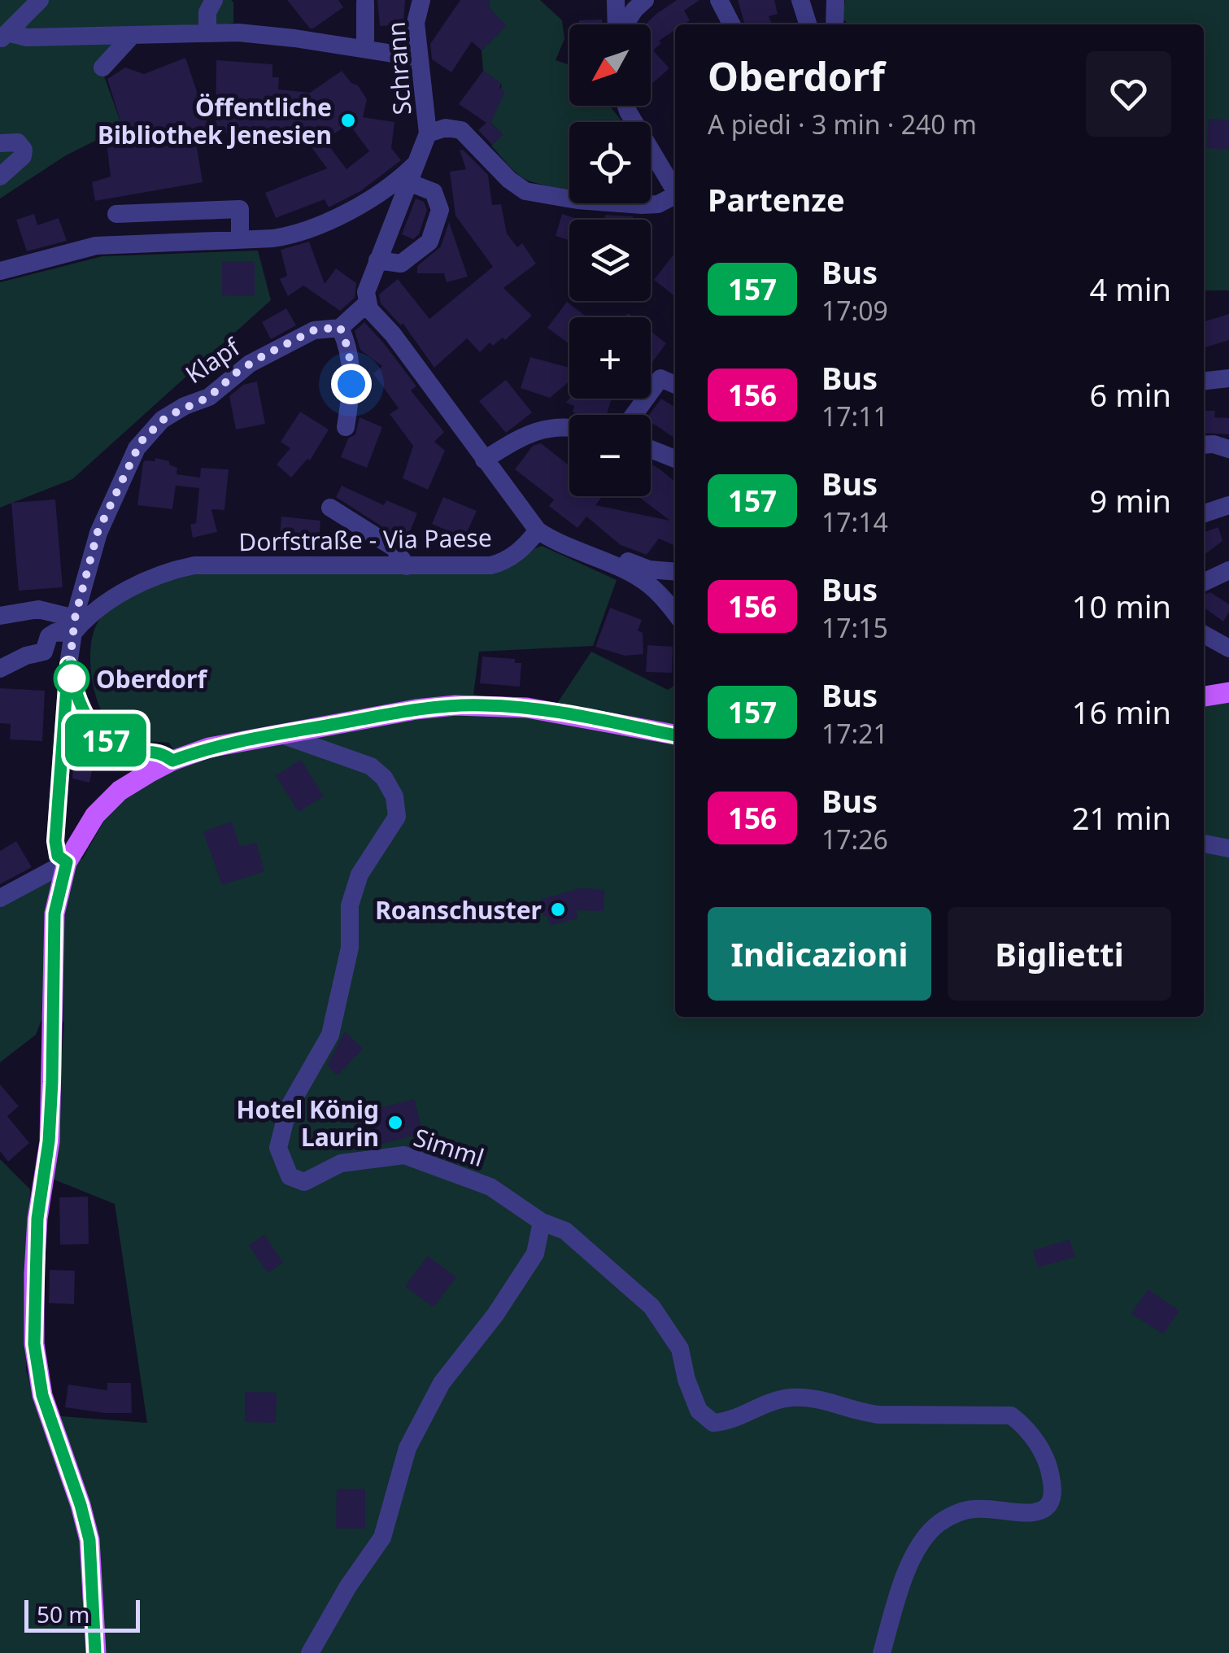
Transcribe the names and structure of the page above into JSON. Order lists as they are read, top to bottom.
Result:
{
  "streets": {
    "street": [
      "Schrann",
      "Klapf",
      "Dorfstraße - Via Paese",
      "Simml"
    ]
  },
  "crossings": [
    ["Klapf", "Dorfstraße - Via Paese"]
  ],
  "places": [
    "Öffentliche Bibliothek Jenesien",
    "Oberdorf",
    "Roanschuster",
    "Hotel König Laurin"
  ],
  "lines": ["bus line 157"],
  "scale_bar": "50 m",
  "north": "bottom left",
  "page": {
    "on_map": "157",
    "map_buttons": ["+", "−"],
    "heading": [
      ["Oberdorf", "A piedi · 3 min · 240 m"],
      "Partenze"
    ],
    "list": [
      {
        "mark": "157",
        "name": "Bus",
        "note": "17:09",
        "value": "4 min"
      },
      {
        "mark": "156",
        "name": "Bus",
        "note": "17:11",
        "value": "6 min"
      },
      {
        "mark": "157",
        "name": "Bus",
        "note": "17:14",
        "value": "9 min"
      },
      {
        "mark": "156",
        "name": "Bus",
        "note": "17:15",
        "value": "10 min"
      },
      {
        "mark": "157",
        "name": "Bus",
        "note": "17:21",
        "value": "16 min"
      },
      {
        "mark": "156",
        "name": "Bus",
        "note": "17:26",
        "value": "21 min"
      }
    ],
    "buttons": ["Indicazioni", "Biglietti"],
    "scale": "50 m"
  }
}
